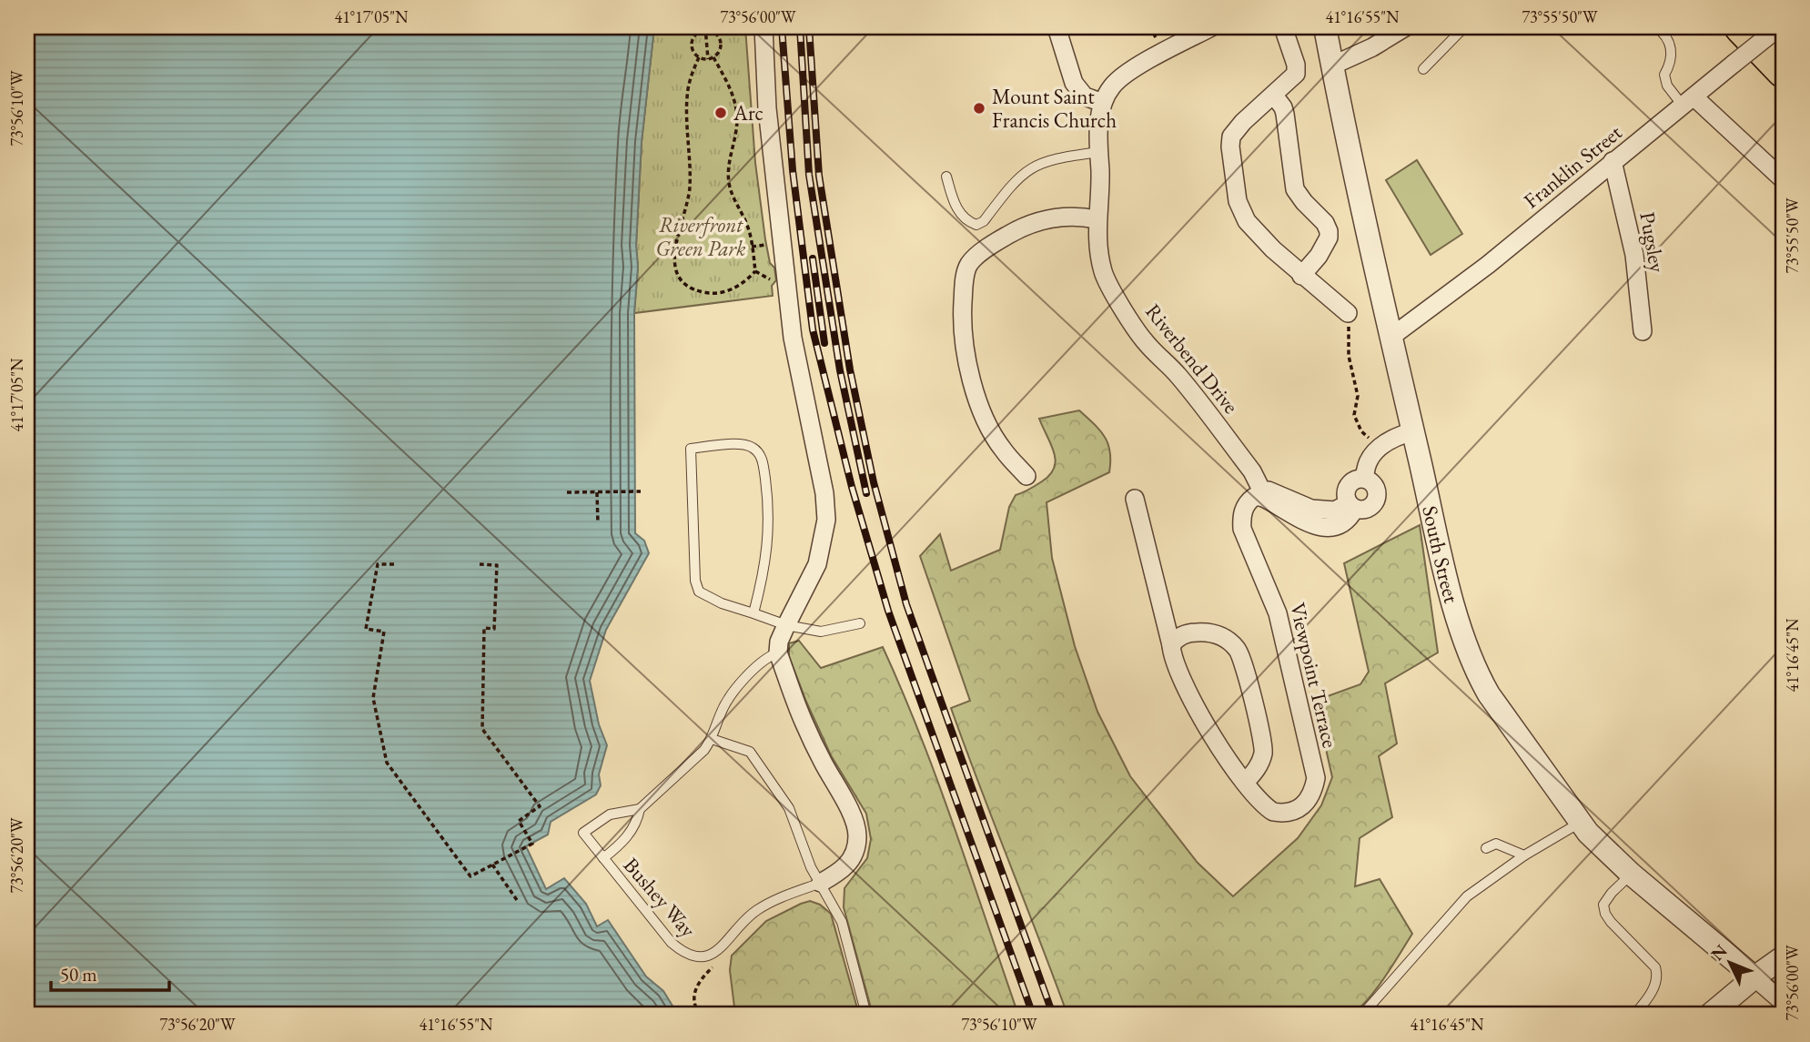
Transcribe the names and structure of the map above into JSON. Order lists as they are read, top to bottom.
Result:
{
  "streets": {
    "street": [
      "Franklin Street",
      "Pugsley",
      "Riverbend Drive",
      "South Street",
      "Viewpoint Terrace"
    ],
    "lane": ["Bushey Way"]
  },
  "crossings": [
    ["Franklin Street", "Pugsley"],
    ["Franklin Street", "South Street"],
    ["Riverbend Drive", "Viewpoint Terrace"]
  ],
  "parks": ["Riverfront Green Park"],
  "places": ["Mount Saint Francis Church", "Arc"],
  "scale_bar": "50 m",
  "north": "top left",
  "coordinates": [
    "41°17'05\"N",
    "73°56'00\"W",
    "41°16'55\"N",
    "73°55'50\"W",
    "73°56'10\"W",
    "41°16'45\"N",
    "73°56'20\"W"
  ]
}
